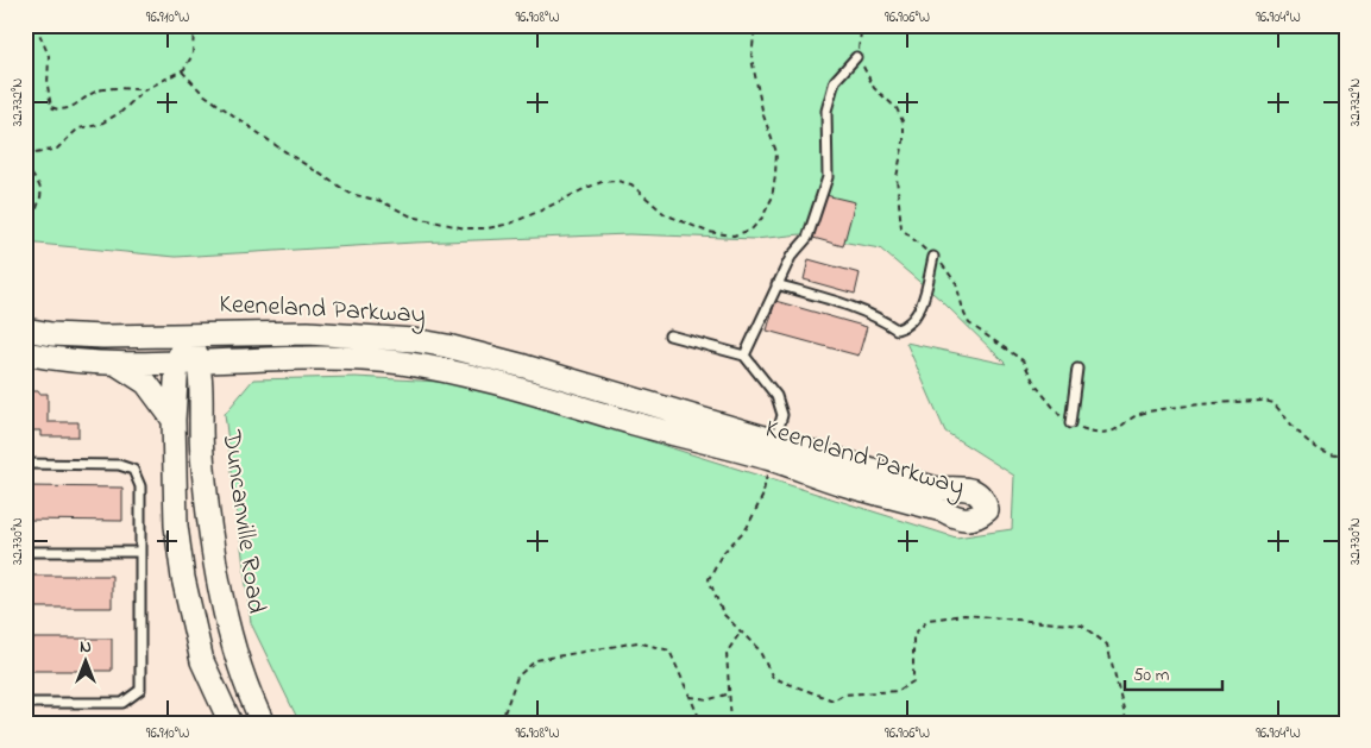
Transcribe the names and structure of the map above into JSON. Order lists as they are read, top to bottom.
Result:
{
  "streets": {
    "street": ["Keeneland Parkway", "Duncanville Road"]
  },
  "crossings": [
    ["Keeneland Parkway", "Duncanville Road"]
  ],
  "scale_bar": "50 m",
  "north": "top",
  "coordinates": [
    "96.910°W",
    "96.908°W",
    "96.906°W",
    "96.904°W",
    "32.732°N",
    "32.730°N"
  ]
}
